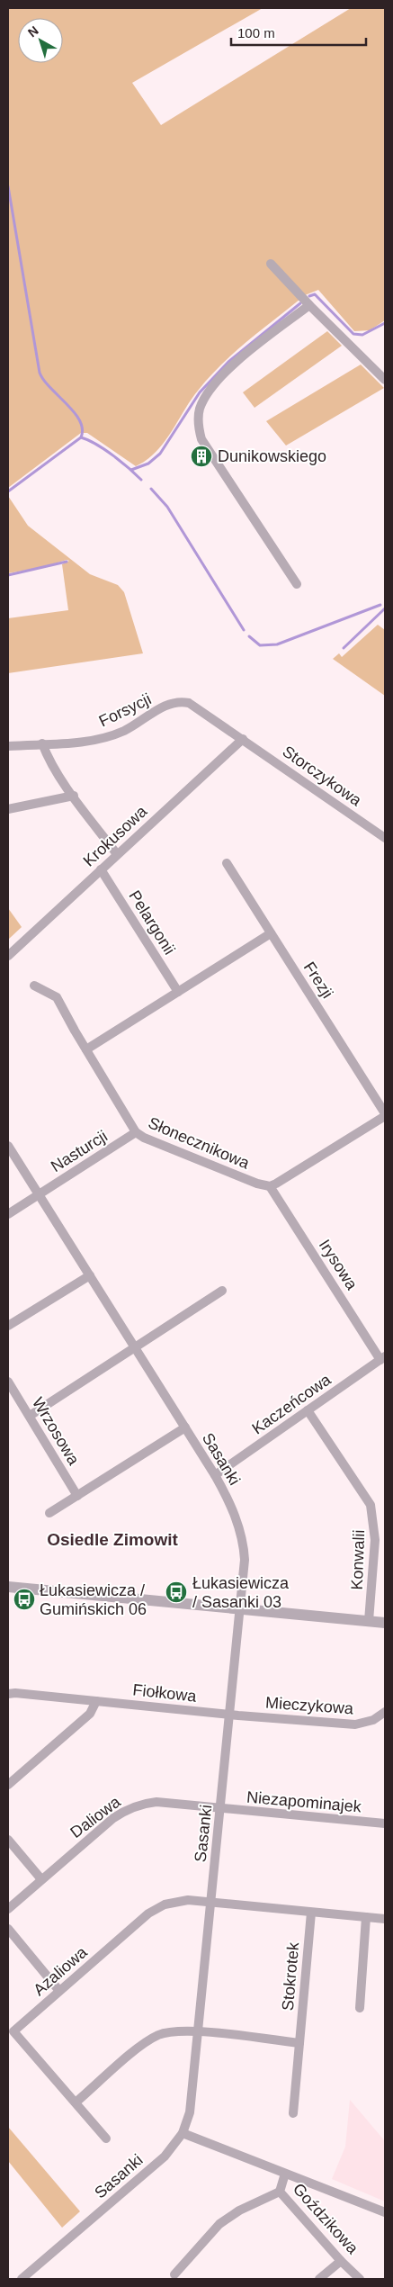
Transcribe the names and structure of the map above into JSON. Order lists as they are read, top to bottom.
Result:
{
  "streets": {
    "street": [
      "Forsycji",
      "Storczykowa",
      "Krokusowa",
      "Pelargonii",
      "Frezji",
      "Słonecznikowa",
      "Nasturcji",
      "Irysowa",
      "Kaczeńcowa",
      "Wrzosowa",
      "Sasanki",
      "Konwalii",
      "Fiołkowa",
      "Mieczykowa",
      "Niezapominajek",
      "Daliowa",
      "Azaliowa",
      "Stokrotek",
      "Goździkowa"
    ]
  },
  "crossings": [
    ["Forsycji", "Storczykowa"],
    ["Forsycji", "Krokusowa"],
    ["Storczykowa", "Krokusowa"],
    ["Krokusowa", "Pelargonii"],
    ["Słonecznikowa", "Nasturcji"],
    ["Słonecznikowa", "Irysowa"],
    ["Nasturcji", "Sasanki"],
    ["Irysowa", "Kaczeńcowa"],
    ["Kaczeńcowa", "Sasanki"],
    ["Kaczeńcowa", "Konwalii"],
    ["Sasanki", "Fiołkowa"],
    ["Sasanki", "Mieczykowa"],
    ["Sasanki", "Niezapominajek"],
    ["Sasanki", "Daliowa"],
    ["Sasanki", "Azaliowa"],
    ["Sasanki", "Goździkowa"],
    ["Fiołkowa", "Mieczykowa"],
    ["Niezapominajek", "Daliowa"]
  ],
  "districts": ["Osiedle Zimowit"],
  "places": {
    "building": ["Dunikowskiego"],
    "bus stop": ["Łukasiewicza / Sasanki 03", "Łukasiewicza / Gumińskich 06"]
  },
  "scale_bar": "100 m",
  "north": "top left"
}
